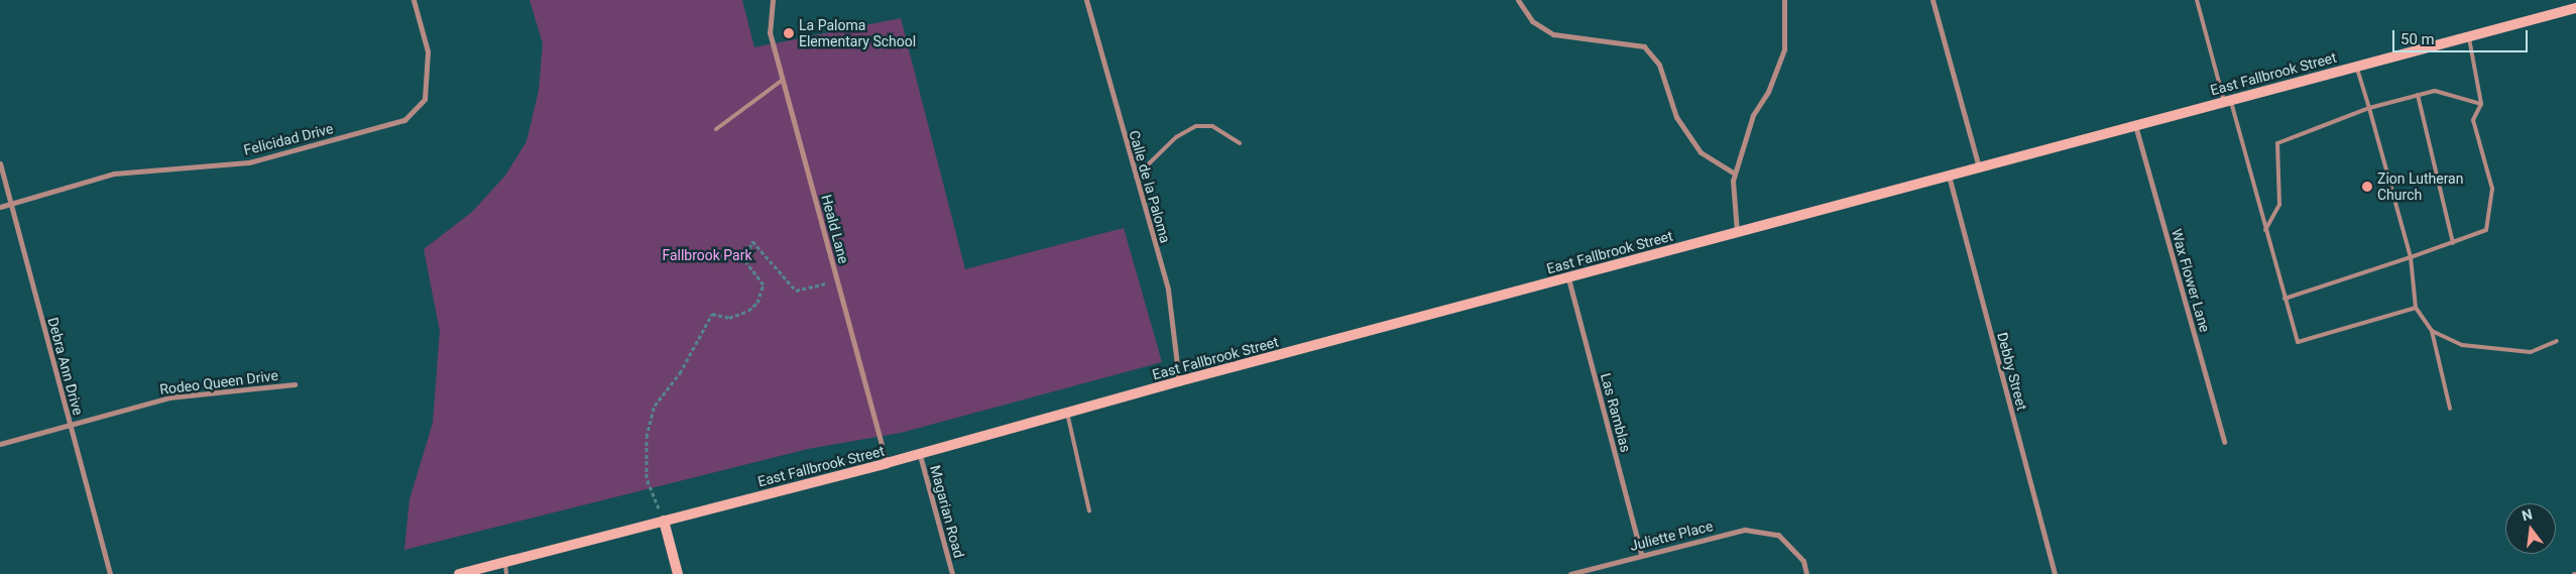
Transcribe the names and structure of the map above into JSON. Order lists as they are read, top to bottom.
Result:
{
  "streets": {
    "main road": ["East Fallbrook Street"],
    "street": [
      "Felicidad Drive",
      "Calle de la Paloma",
      "Heald Lane",
      "Wax Flower Lane",
      "Debra Ann Drive",
      "Debby Street",
      "Rodeo Queen Drive",
      "Las Ramblas",
      "Magarian Road",
      "Juliette Place"
    ]
  },
  "crossings": [
    ["East Fallbrook Street", "Calle de la Paloma"],
    ["East Fallbrook Street", "Heald Lane"],
    ["East Fallbrook Street", "Wax Flower Lane"],
    ["East Fallbrook Street", "Debby Street"],
    ["East Fallbrook Street", "Las Ramblas"],
    ["East Fallbrook Street", "Magarian Road"],
    ["Felicidad Drive", "Debra Ann Drive"],
    ["Debra Ann Drive", "Rodeo Queen Drive"],
    ["Las Ramblas", "Juliette Place"]
  ],
  "parks": ["Fallbrook Park"],
  "places": ["La Paloma Elementary School", "Zion Lutheran Church"],
  "scale_bar": "50 m",
  "north": "top"
}
